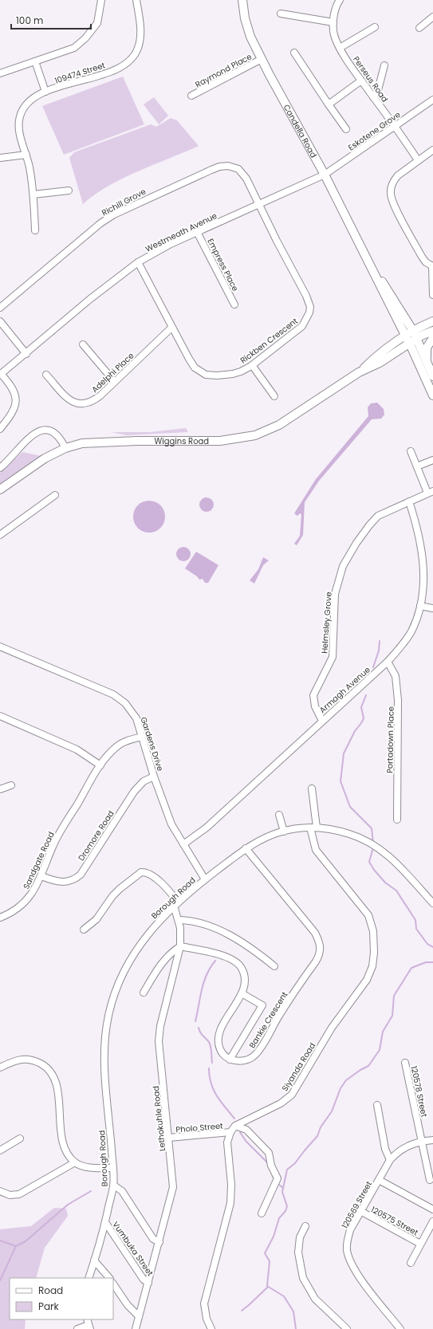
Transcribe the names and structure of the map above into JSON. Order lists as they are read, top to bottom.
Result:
{
  "streets": {
    "street": [
      "Raymond Place",
      "109474 Street",
      "Perseus Road",
      "Candella Road",
      "Eskotene Grove",
      "Richill Grove",
      "Westmeath Avenue",
      "Empress Place",
      "Rickben Crescent",
      "Adelphi Place",
      "Wiggins Road",
      "Helmsley Grove",
      "Armagh Avenue",
      "Portadown Place",
      "Gardens Drive",
      "Dromore Road",
      "Sandgate Road",
      "Borough Road",
      "Bankie Crescent",
      "Siyanda Road",
      "120578 Street",
      "Lethokuhle Road",
      "Pholo Street",
      "120569 Street",
      "120575 Street",
      "Vumbuka Street"
    ]
  },
  "crossings": [
    ["Raymond Place", "Candella Road"],
    ["Perseus Road", "Eskotene Grove"],
    ["Candella Road", "Eskotene Grove"],
    ["Candella Road", "Westmeath Avenue"],
    ["Candella Road", "Wiggins Road"],
    ["Eskotene Grove", "Westmeath Avenue"],
    ["Richill Grove", "Westmeath Avenue"],
    ["Richill Grove", "Rickben Crescent"],
    ["Westmeath Avenue", "Empress Place"],
    ["Westmeath Avenue", "Rickben Crescent"],
    ["Rickben Crescent", "Adelphi Place"],
    ["Helmsley Grove", "Armagh Avenue"],
    ["Armagh Avenue", "Portadown Place"],
    ["Armagh Avenue", "Gardens Drive"],
    ["Gardens Drive", "Dromore Road"],
    ["Gardens Drive", "Sandgate Road"],
    ["Gardens Drive", "Borough Road"],
    ["Dromore Road", "Sandgate Road"],
    ["Borough Road", "Bankie Crescent"],
    ["Borough Road", "Siyanda Road"],
    ["Borough Road", "Lethokuhle Road"],
    ["Borough Road", "Vumbuka Street"],
    ["Siyanda Road", "Pholo Street"],
    ["120578 Street", "120569 Street"],
    ["Lethokuhle Road", "Pholo Street"],
    ["Lethokuhle Road", "Vumbuka Street"],
    ["120569 Street", "120575 Street"]
  ],
  "legend": ["Road", "Park"],
  "scale_bar": "100 m"
}
